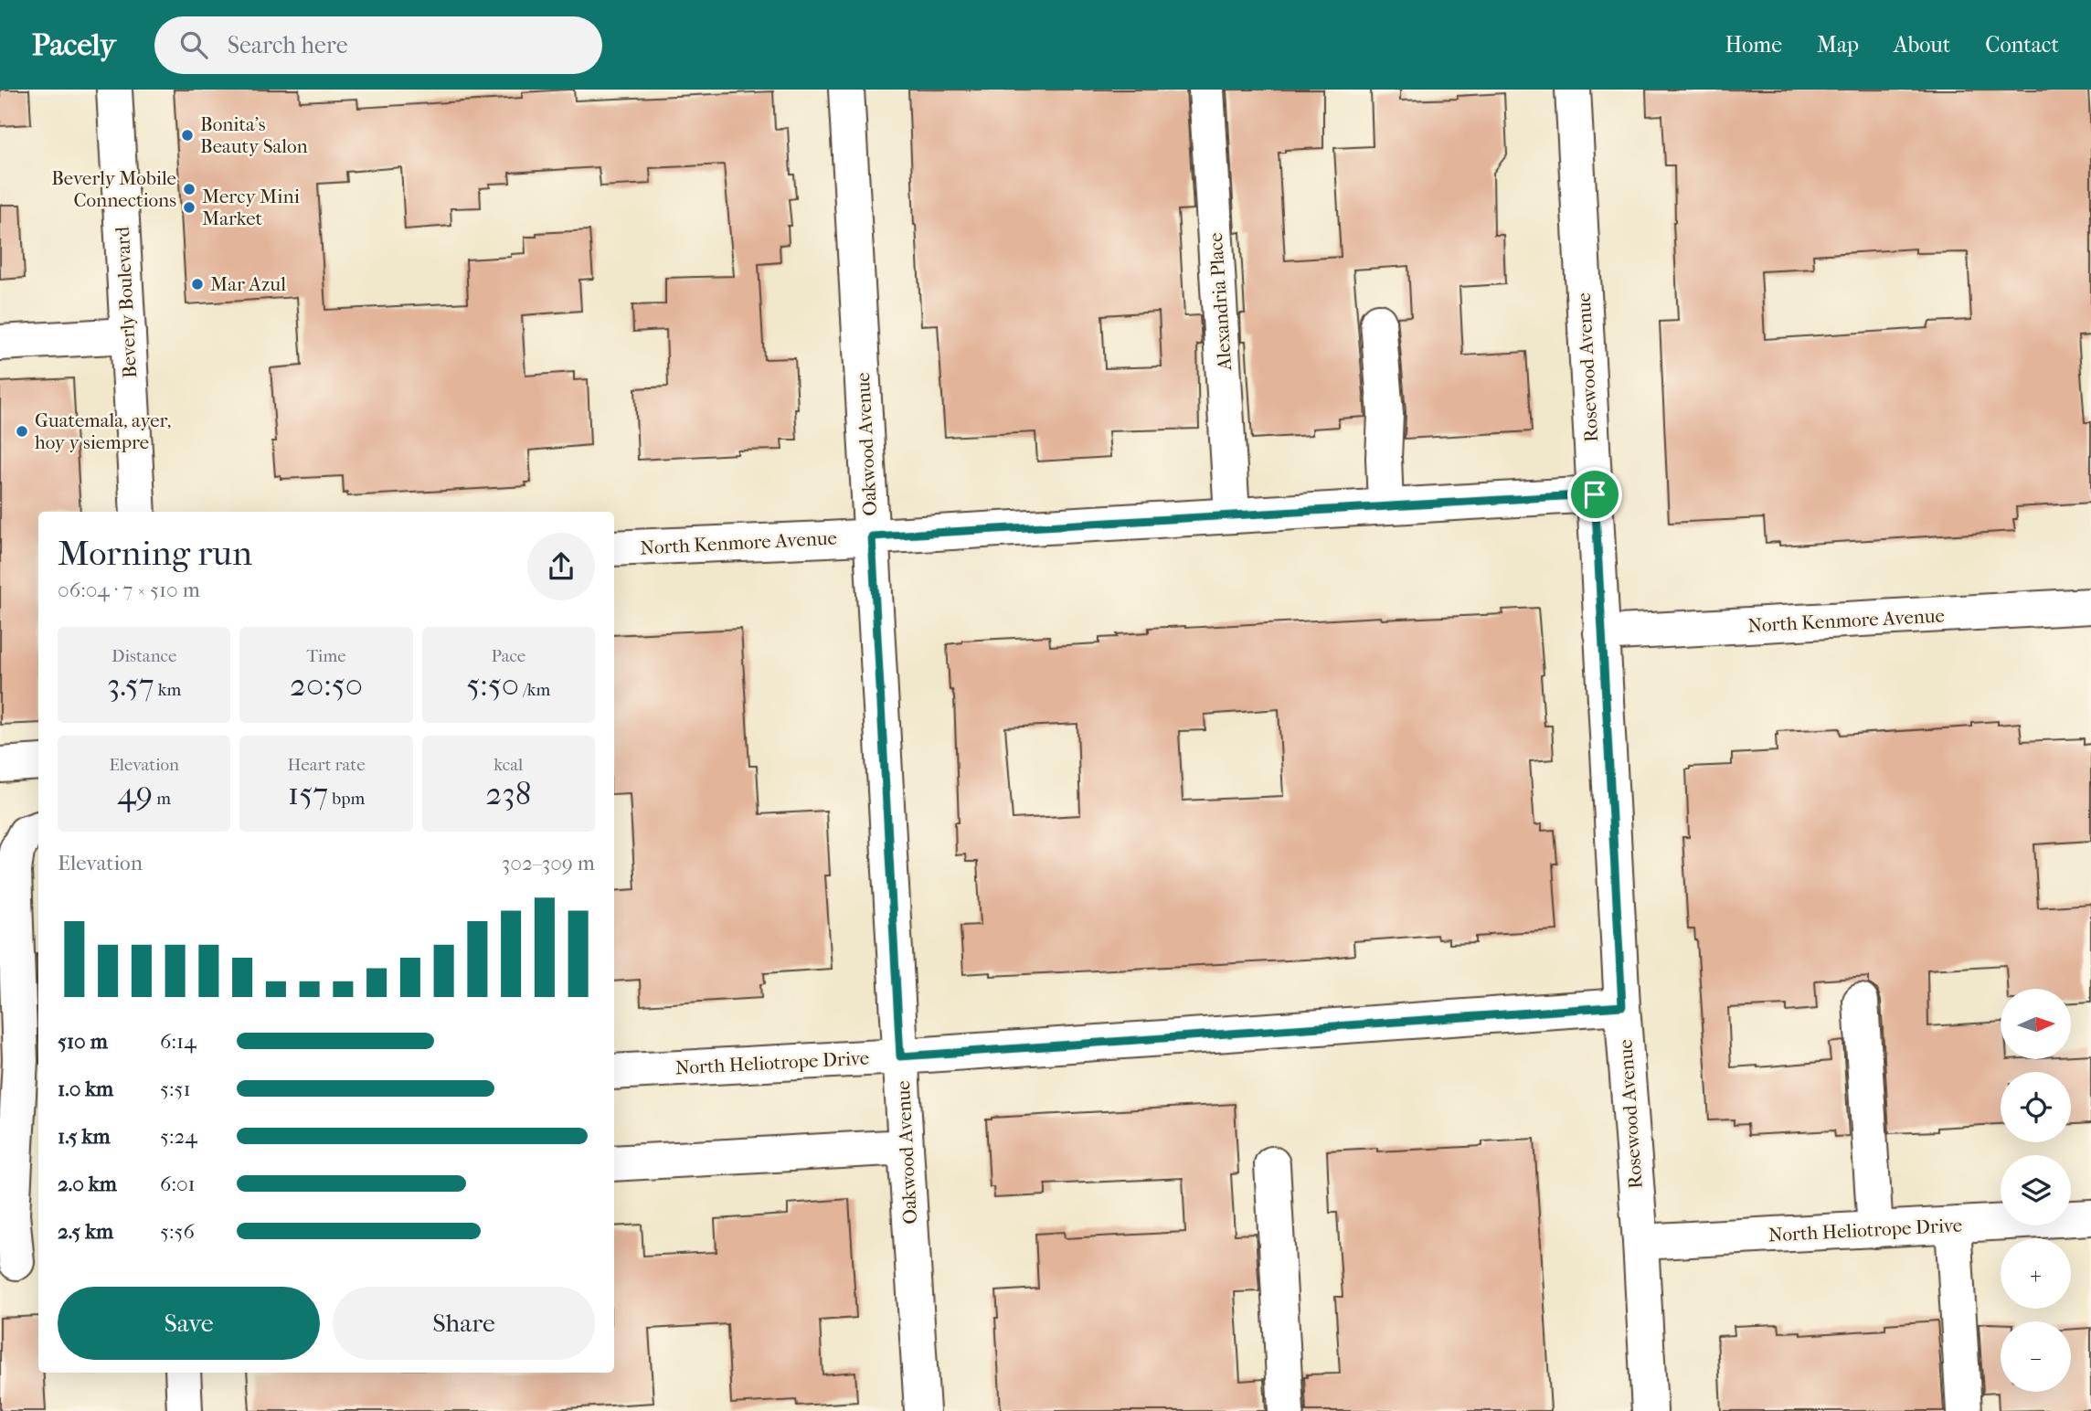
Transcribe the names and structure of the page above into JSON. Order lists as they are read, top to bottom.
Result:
{
  "streets": {
    "street": [
      "Alexandria Place",
      "Beverly Boulevard",
      "Rosewood Avenue",
      "Oakwood Avenue",
      "North Kenmore Avenue",
      "North Heliotrope Drive"
    ]
  },
  "crossings": [
    ["Alexandria Place", "North Kenmore Avenue"],
    ["Rosewood Avenue", "North Kenmore Avenue"],
    ["Rosewood Avenue", "North Heliotrope Drive"],
    ["Oakwood Avenue", "North Kenmore Avenue"],
    ["Oakwood Avenue", "North Heliotrope Drive"]
  ],
  "places": [
    "Bonita's Beauty Salon",
    "Beverly Mobile Connections",
    "Mercy Mini Market",
    "Mar Azul",
    "Guatemala, ayer, hoy y siempre"
  ],
  "north": "right",
  "page": {
    "header": "Pacely",
    "search": "Search here",
    "nav": [
      "Home",
      "Map",
      "About",
      "Contact"
    ],
    "heading": ["Morning run", "06:04 · 7 × 510 m"],
    "stats": [
      ["Distance", "3.57 km"],
      ["Time", "20:50"],
      ["Pace", "5:50 /km"],
      ["Elevation", "49 m"],
      ["Heart rate", "157 bpm"],
      ["kcal", "238"]
    ],
    "chart": ["Elevation", "302–309 m"],
    "map_buttons": ["+", "−"],
    "list": [
      {
        "name": "510 m",
        "note": "6:14"
      },
      {
        "name": "1.0 km",
        "note": "5:51"
      },
      {
        "name": "1.5 km",
        "note": "5:24"
      },
      {
        "name": "2.0 km",
        "note": "6:01"
      },
      {
        "name": "2.5 km",
        "note": "5:56"
      }
    ],
    "buttons": ["Save", "Share"]
  }
}
